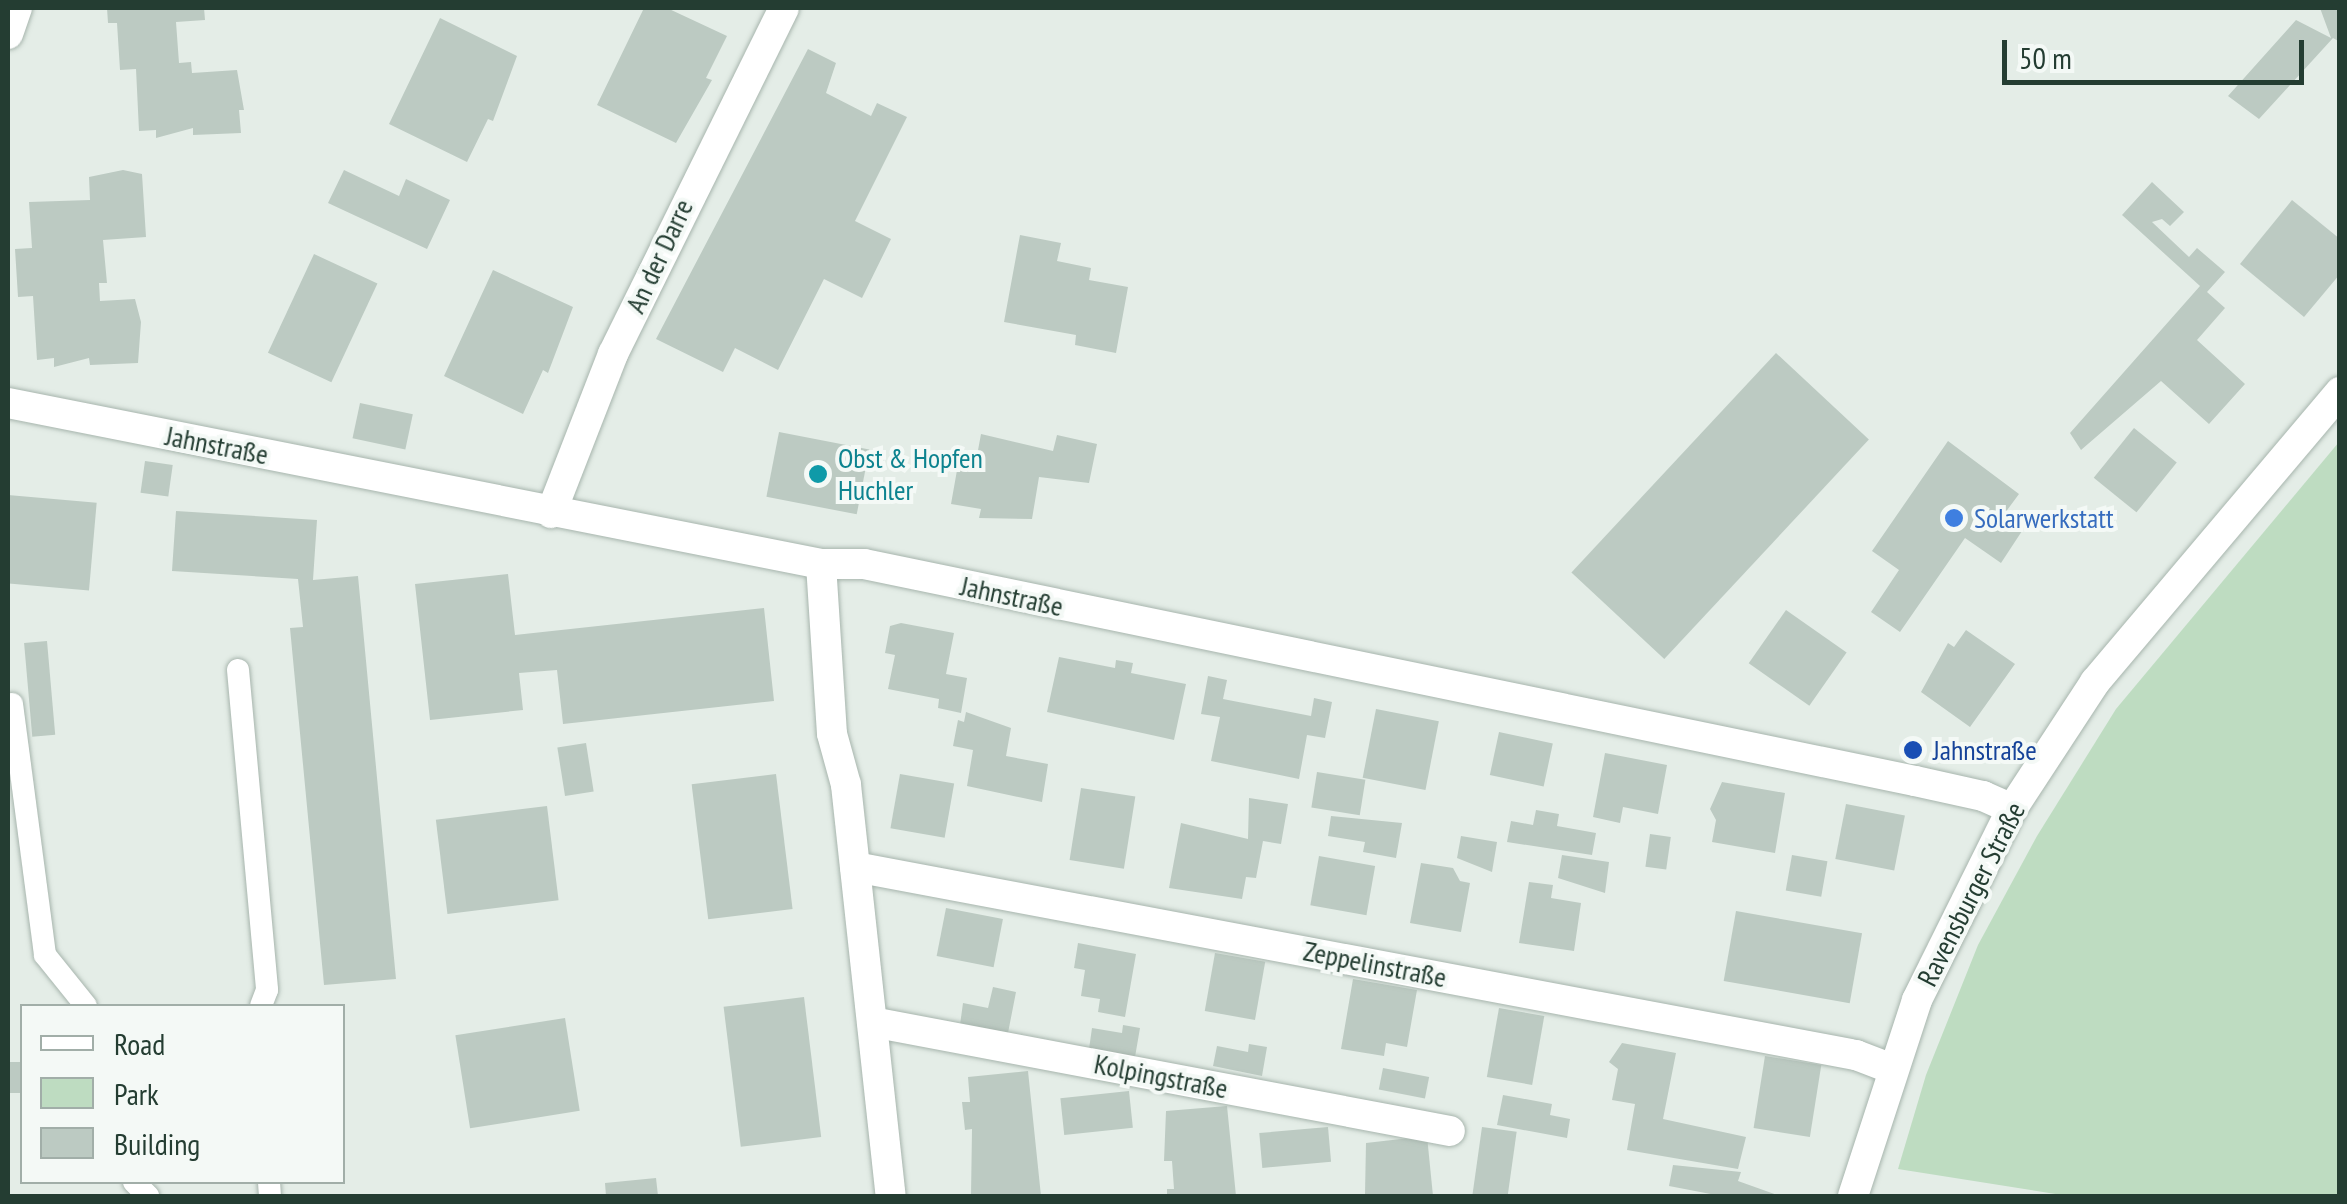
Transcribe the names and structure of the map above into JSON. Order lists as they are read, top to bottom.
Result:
{
  "streets": {
    "street": [
      "An der Darre",
      "Jahnstraße",
      "Ravensburger Straße",
      "Zeppelinstraße",
      "Kolpingstraße"
    ]
  },
  "crossings": [
    ["An der Darre", "Jahnstraße"],
    ["Jahnstraße", "Ravensburger Straße"],
    ["Ravensburger Straße", "Zeppelinstraße"]
  ],
  "places": ["Obst & Hopfen Huchler", "Solarwerkstatt", "Jahnstraße"],
  "legend": ["Road", "Park", "Building"],
  "scale_bar": "50 m"
}
